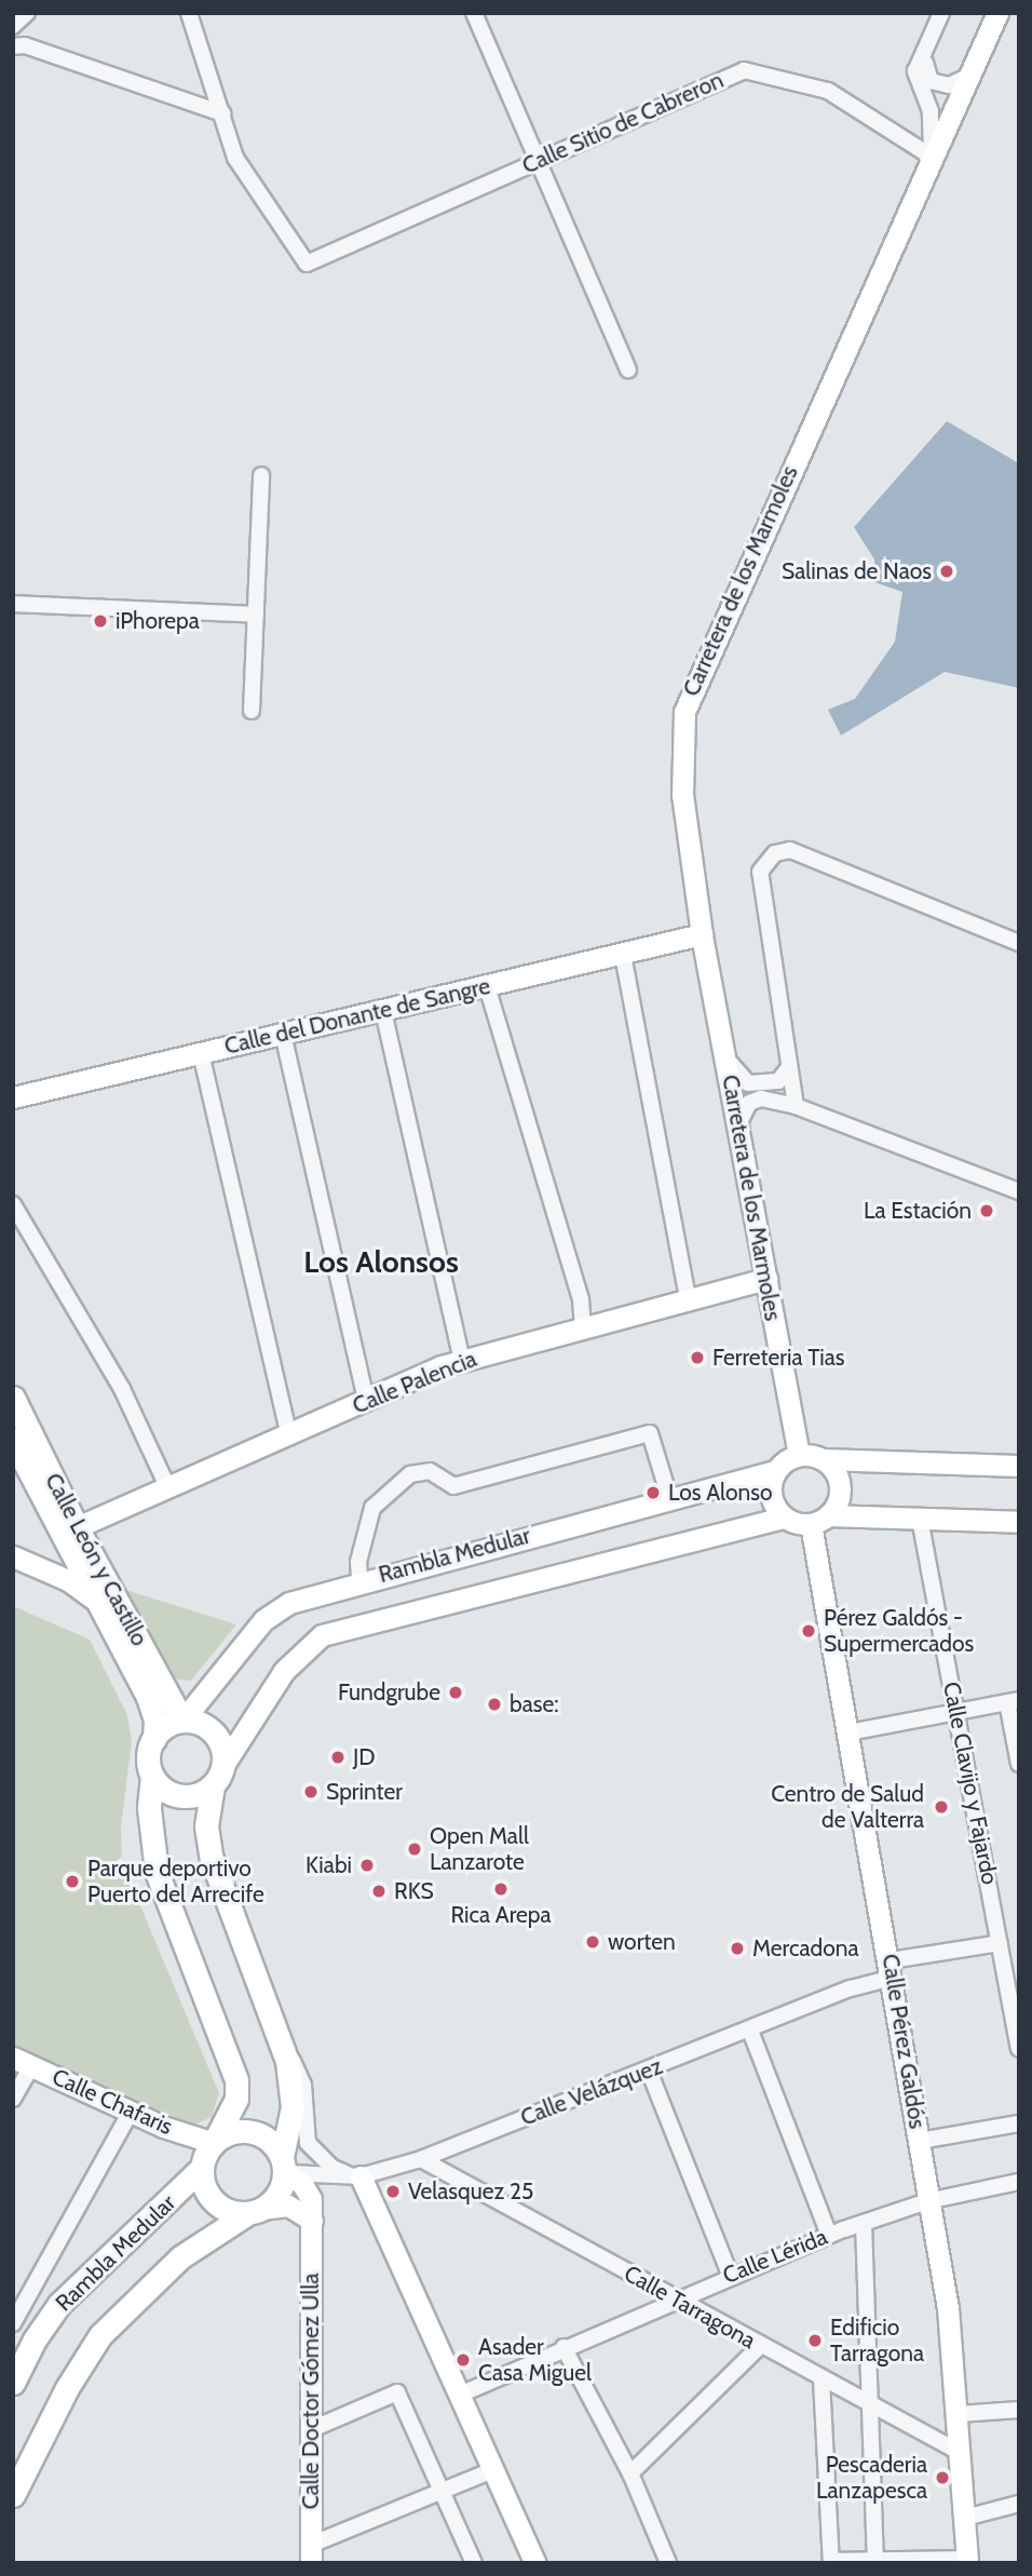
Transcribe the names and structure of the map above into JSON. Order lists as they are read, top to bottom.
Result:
{
  "streets": {
    "main road": [
      "Carretera de los Marmoles",
      "Calle del Donante de Sangre",
      "Calle Palencia",
      "Rambla Medular",
      "Calle León y Castillo",
      "Calle Pérez Galdós",
      "Calle Chafaris",
      "Calle Doctor Gómez Ulla"
    ],
    "street": [
      "Calle Sitio de Cabreron",
      "Calle Clavijo y Fajardo",
      "Calle Velázquez",
      "Calle Lérida",
      "Calle Tarragona"
    ]
  },
  "crossings": [
    ["Calle Sitio de Cabreron", "Carretera de los Marmoles"],
    ["Carretera de los Marmoles", "Calle del Donante de Sangre"],
    ["Carretera de los Marmoles", "Calle Palencia"],
    ["Carretera de los Marmoles", "Rambla Medular"],
    ["Carretera de los Marmoles", "Calle Pérez Galdós"],
    ["Calle Palencia", "Calle León y Castillo"],
    ["Rambla Medular", "Calle León y Castillo"],
    ["Rambla Medular", "Calle Pérez Galdós"],
    ["Rambla Medular", "Calle Velázquez"],
    ["Rambla Medular", "Calle Chafaris"],
    ["Rambla Medular", "Calle Doctor Gómez Ulla"],
    ["Calle Clavijo y Fajardo", "Calle Velázquez"],
    ["Calle Pérez Galdós", "Calle Velázquez"],
    ["Calle Pérez Galdós", "Calle Lérida"],
    ["Calle Pérez Galdós", "Calle Tarragona"],
    ["Calle Velázquez", "Calle Chafaris"],
    ["Calle Velázquez", "Calle Tarragona"],
    ["Calle Velázquez", "Calle Doctor Gómez Ulla"],
    ["Calle Chafaris", "Calle Doctor Gómez Ulla"],
    ["Calle Lérida", "Calle Tarragona"]
  ],
  "districts": ["Los Alonsos"],
  "places": [
    "Salinas de Naos",
    "iPhorepa",
    "La Estación",
    "Ferreteria Tias",
    "Los Alonso",
    "Pérez Galdós - Supermercados",
    "Fundgrube",
    "base:",
    "JD",
    "Sprinter",
    "Centro de Salud de Valterra",
    "Open Mall Lanzarote",
    "Kiabi",
    "Parque deportivo Puerto del Arrecife",
    "Rica Arepa",
    "RKS",
    "worten",
    "Mercadona",
    "Velasquez 25",
    "Edificio Tarragona",
    "Asader Casa Miguel",
    "Pescaderia Lanzapesca"
  ]
}
